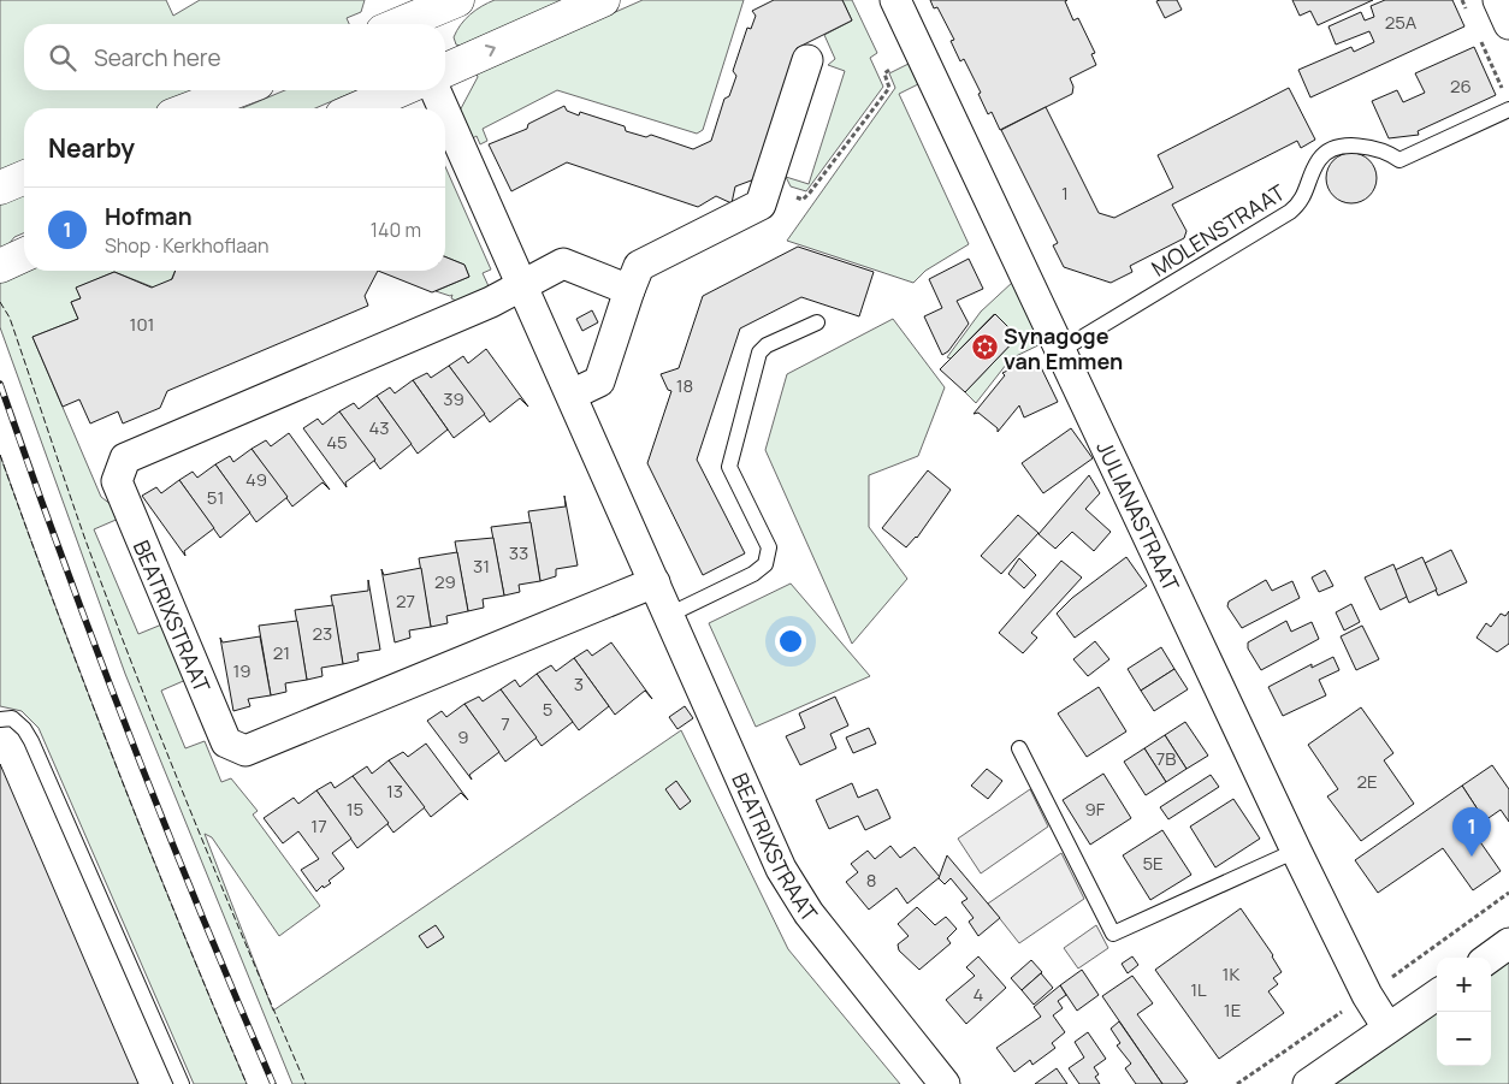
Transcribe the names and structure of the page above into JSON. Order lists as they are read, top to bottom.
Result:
{
  "streets": {
    "street": ["JULIANASTRAAT", "BEATRIXSTRAAT"],
    "lane": ["MOLENSTRAAT"]
  },
  "crossings": [
    ["MOLENSTRAAT", "JULIANASTRAAT"]
  ],
  "places": {
    "synagogue": ["Synagoge van Emmen"]
  },
  "house_numbers": [
    "25A",
    "26",
    "1",
    "101",
    "18",
    "39",
    "43",
    "45",
    "49",
    "51",
    "33",
    "31",
    "29",
    "27",
    "23",
    "21",
    "19",
    "3",
    "5",
    "7",
    "9",
    "7B",
    "2E",
    "13",
    "15",
    "9F",
    "17",
    "5E",
    "8",
    "1K",
    "1L",
    "4",
    "1E"
  ],
  "page": {
    "search": "Search here",
    "heading": "Nearby",
    "list": [
      {
        "mark": "1",
        "name": "Hofman",
        "note": "Shop · Kerkhoflaan",
        "value": "140 m"
      }
    ],
    "pins": "1",
    "map_buttons": ["+", "−"]
  }
}
